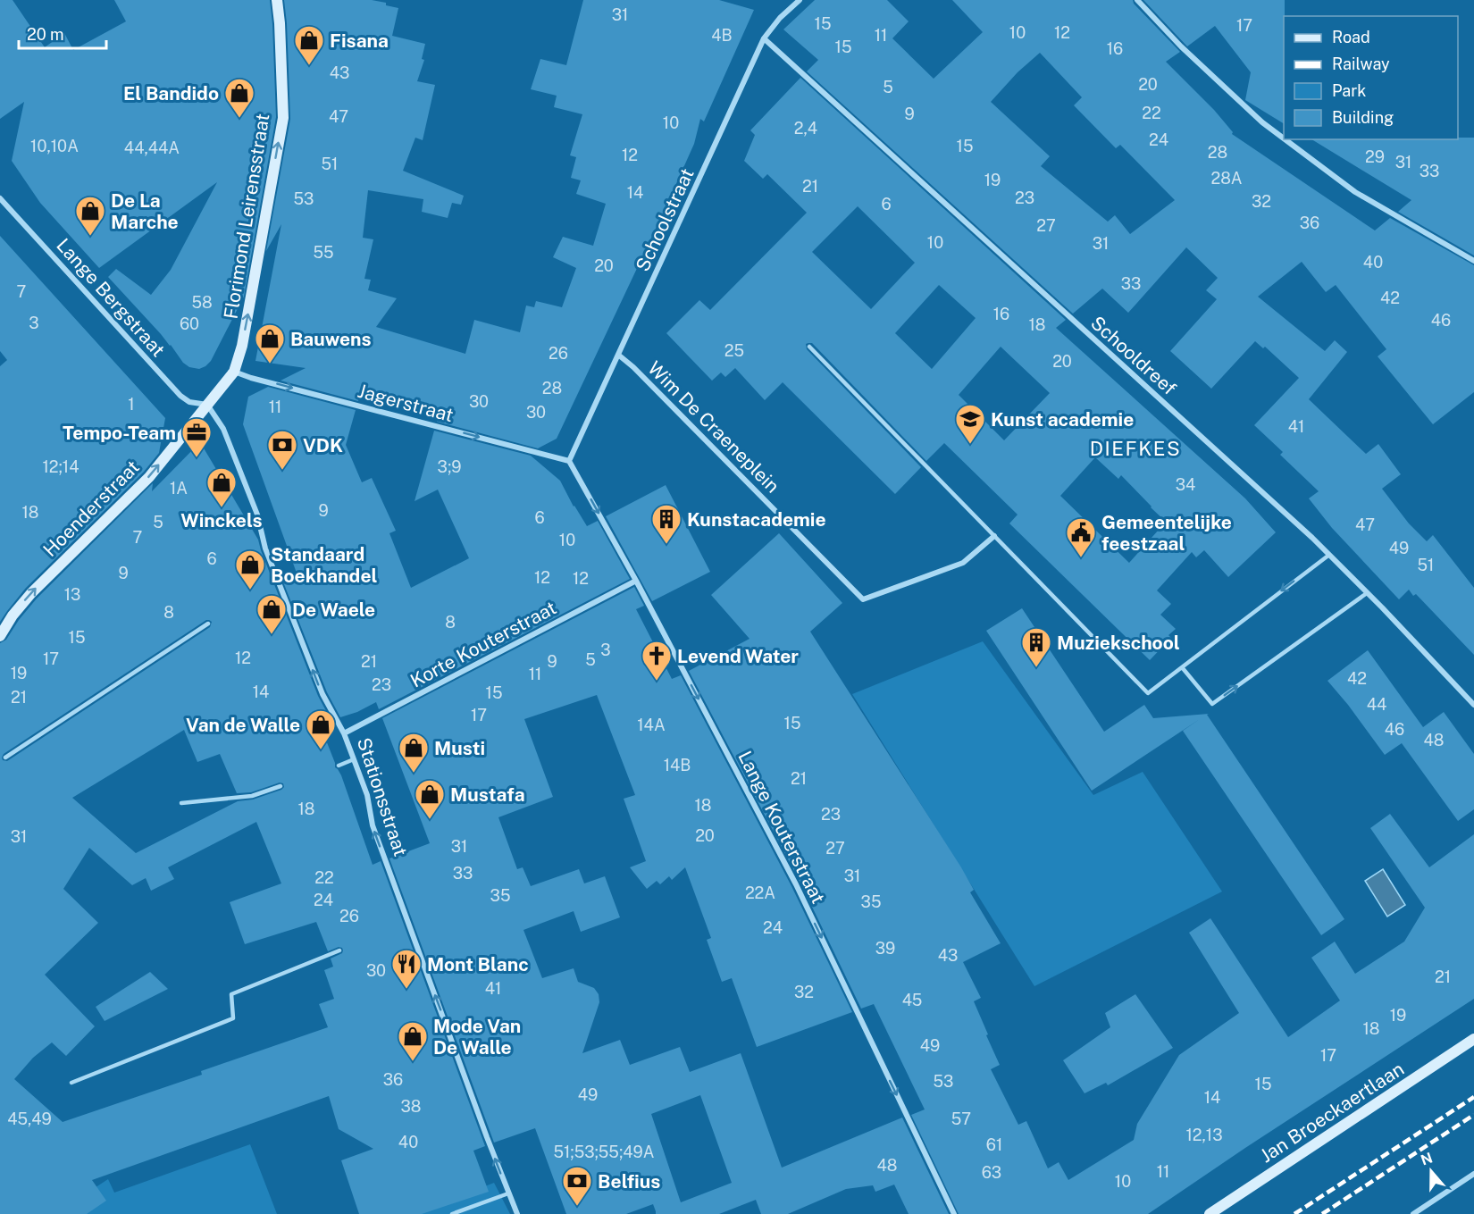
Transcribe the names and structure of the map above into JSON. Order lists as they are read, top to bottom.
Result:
{
  "streets": {
    "street": [
      "Florimond Leirensstraat",
      "Schoolstraat",
      "Lange Bergstraat",
      "Schooldreef",
      "Jagerstraat",
      "Wim De Craeneplein",
      "Hoenderstraat",
      "Korte Kouterstraat",
      "Stationsstraat",
      "Lange Kouterstraat",
      "Jan Broeckaertlaan"
    ]
  },
  "crossings": [
    ["Florimond Leirensstraat", "Jagerstraat"],
    ["Schoolstraat", "Schooldreef"],
    ["Schoolstraat", "Jagerstraat"],
    ["Schoolstraat", "Wim De Craeneplein"],
    ["Schoolstraat", "Lange Kouterstraat"],
    ["Lange Bergstraat", "Hoenderstraat"],
    ["Lange Bergstraat", "Stationsstraat"],
    ["Jagerstraat", "Lange Kouterstraat"],
    ["Hoenderstraat", "Stationsstraat"],
    ["Korte Kouterstraat", "Stationsstraat"],
    ["Korte Kouterstraat", "Lange Kouterstraat"]
  ],
  "one_way": [
    "Florimond Leirensstraat",
    "Jagerstraat",
    "Hoenderstraat",
    "Stationsstraat",
    "Lange Kouterstraat"
  ],
  "districts": ["DIEFKES"],
  "places": {
    "shop": [
      "Fisana",
      "El Bandido",
      "De La Marche",
      "Bauwens",
      "Winckels",
      "Standaard Boekhandel",
      "De Waele",
      "Van de Walle",
      "Musti",
      "Mustafa",
      "Mode Van De Walle"
    ],
    "school or university": ["Kunst academie"],
    "office": ["Tempo-Team"],
    "bank": ["VDK", "Belfius"],
    "building": ["Kunstacademie", "Muziekschool"],
    "public building": ["Gemeentelijke feestzaal"],
    "church": ["Levend Water"],
    "restaurant": ["Mont Blanc"]
  },
  "house_numbers": [
    "31",
    "15",
    "17",
    "10",
    "12",
    "4B",
    "11",
    "15",
    "16",
    "43",
    "20",
    "5",
    "22",
    "9",
    "47",
    "10",
    "2,4",
    "24",
    "10,10A",
    "15",
    "44,44A",
    "28",
    "12",
    "29",
    "31",
    "51",
    "33",
    "28A",
    "19",
    "21",
    "14",
    "23",
    "53",
    "32",
    "6",
    "36",
    "27",
    "10",
    "31",
    "55",
    "40",
    "20",
    "33",
    "7",
    "42",
    "58",
    "16",
    "46",
    "3",
    "60",
    "18",
    "25",
    "26",
    "20",
    "28",
    "30",
    "1",
    "11",
    "30",
    "41",
    "12;14",
    "3;9",
    "34",
    "1A",
    "9",
    "18",
    "6",
    "5",
    "47",
    "7",
    "10",
    "49",
    "6",
    "51",
    "9",
    "12",
    "12",
    "13",
    "8",
    "8",
    "15",
    "3",
    "12",
    "17",
    "5",
    "21",
    "9",
    "19",
    "11",
    "42",
    "23",
    "14",
    "15",
    "21",
    "44",
    "17",
    "15",
    "14A",
    "46",
    "48",
    "14B",
    "21",
    "18",
    "18",
    "23",
    "20",
    "31",
    "31",
    "27",
    "33",
    "31",
    "22",
    "22A",
    "35",
    "24",
    "35",
    "26",
    "24",
    "39",
    "43",
    "30",
    "21",
    "41",
    "32",
    "45",
    "19",
    "18",
    "49",
    "17",
    "36",
    "53",
    "15",
    "49",
    "14",
    "38",
    "45,49",
    "57",
    "12,13",
    "40",
    "61",
    "51;53;55;49A",
    "48",
    "11",
    "63",
    "10"
  ],
  "legend": [
    "Road",
    "Railway",
    "Park",
    "Building"
  ],
  "scale_bar": "20 m",
  "north": "top"
}
